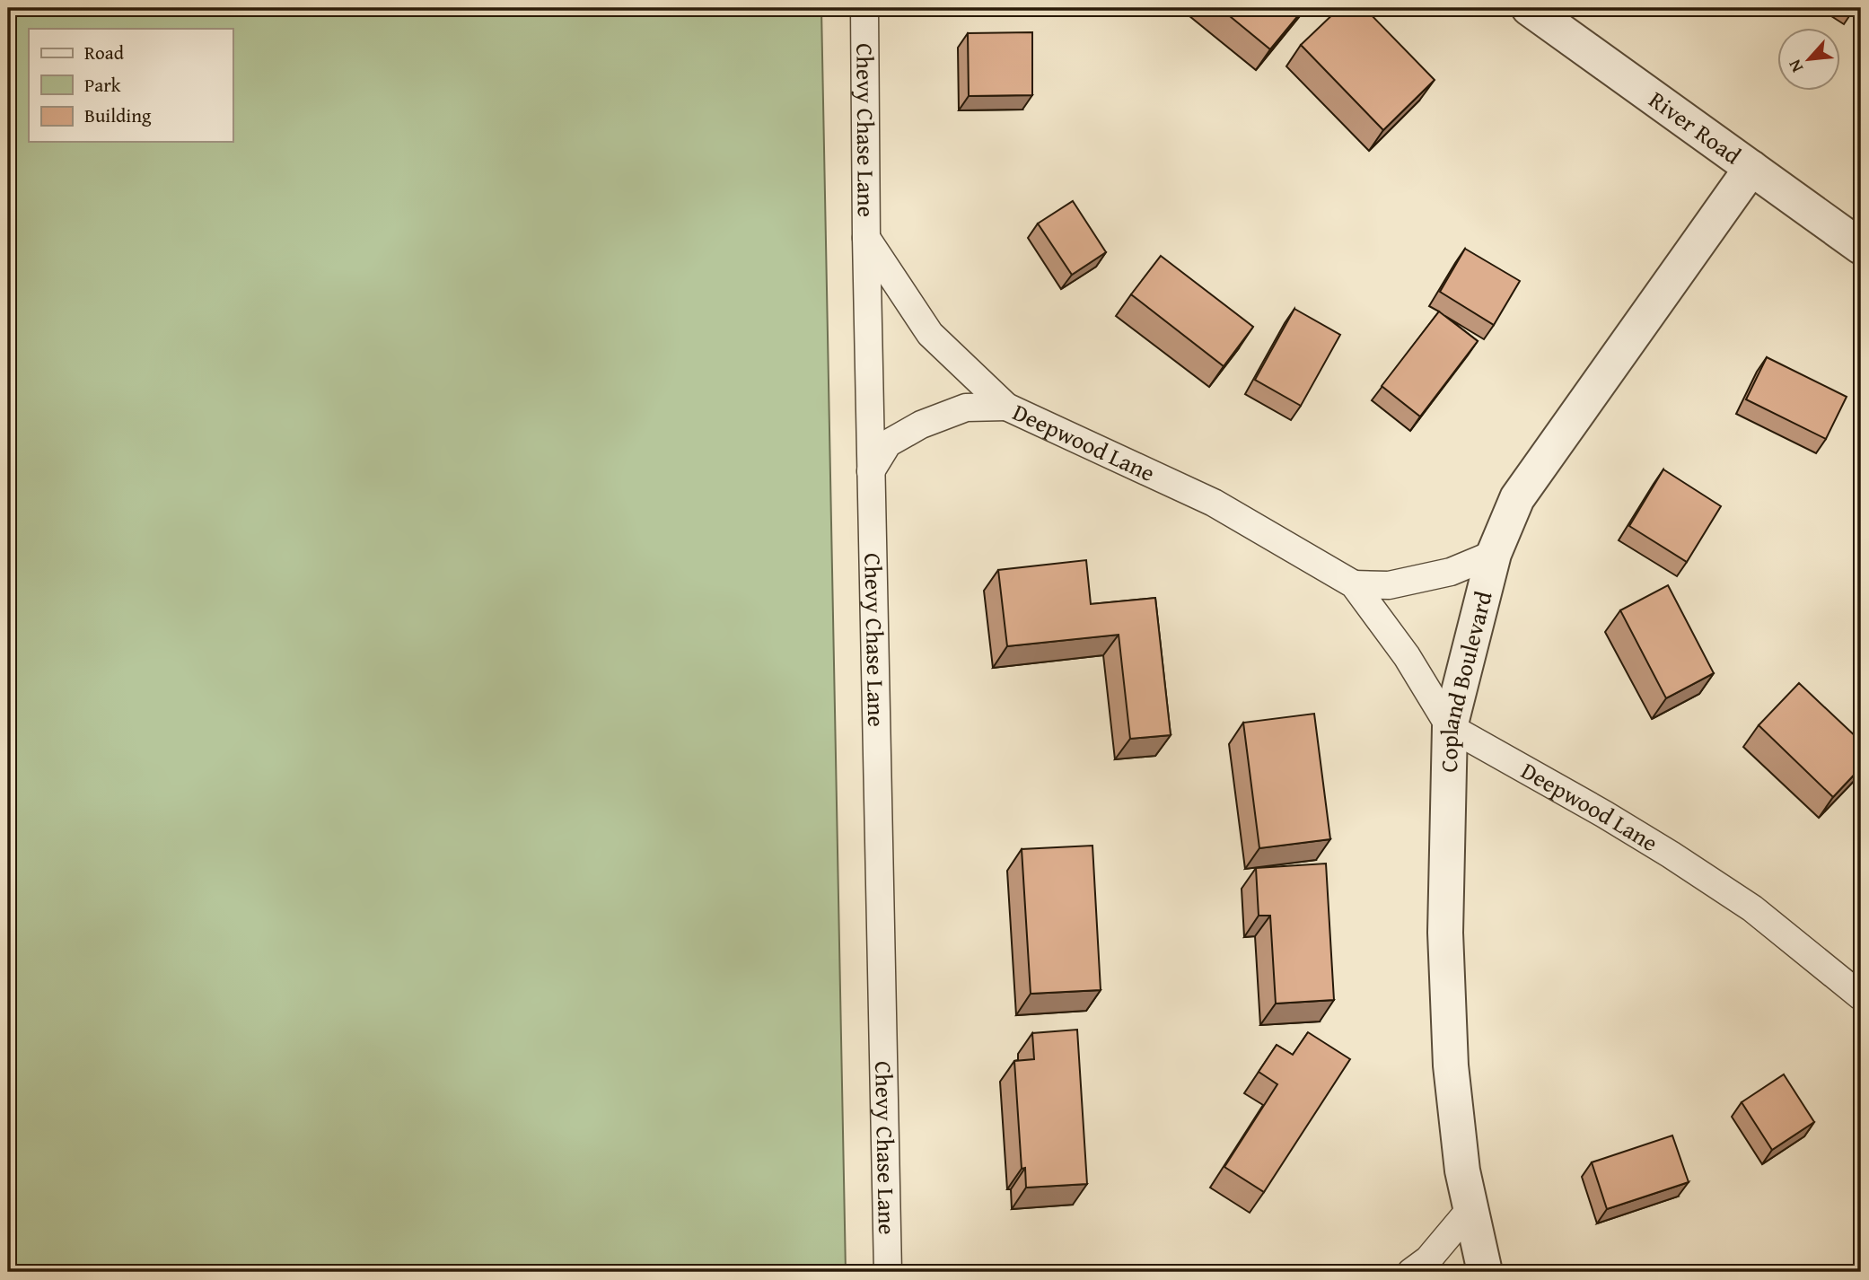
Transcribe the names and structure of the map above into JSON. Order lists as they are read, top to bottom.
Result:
{
  "streets": {
    "street": [
      "River Road",
      "Chevy Chase Lane",
      "Deepwood Lane",
      "Copland Boulevard"
    ]
  },
  "crossings": [
    ["River Road", "Copland Boulevard"],
    ["Chevy Chase Lane", "Deepwood Lane"],
    ["Deepwood Lane", "Copland Boulevard"]
  ],
  "legend": ["Road", "Park", "Building"],
  "north": "bottom left"
}
